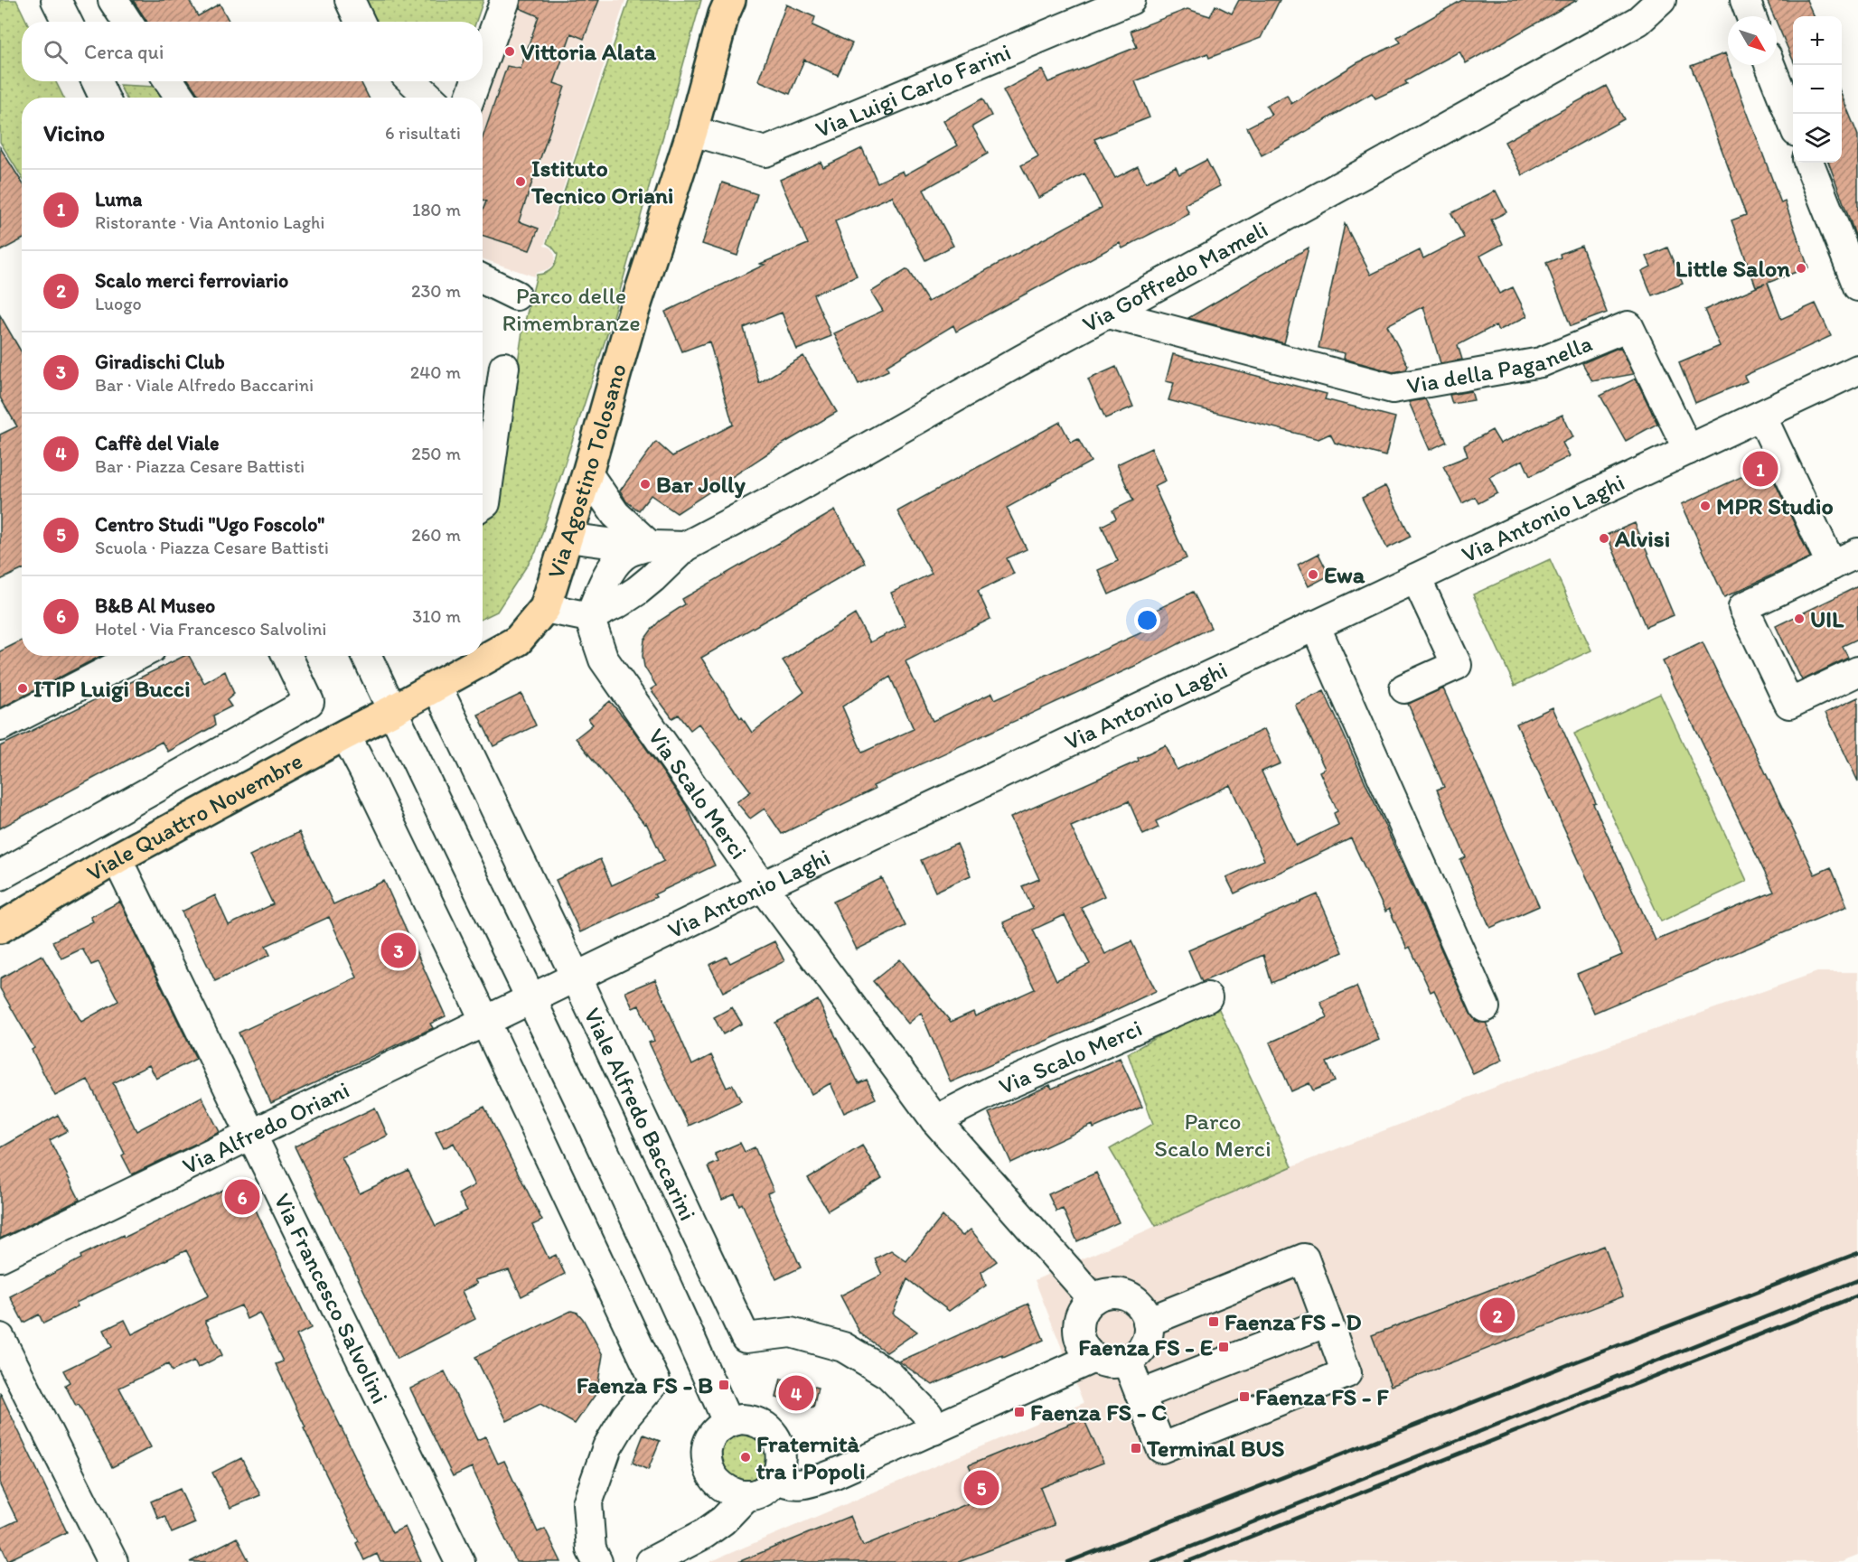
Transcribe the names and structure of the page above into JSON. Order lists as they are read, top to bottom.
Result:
{
  "streets": {
    "main road": ["Via Agostino Tolosano", "Viale Quattro Novembre"],
    "street": [
      "Via Luigi Carlo Farini",
      "Via Goffredo Mameli",
      "Via della Paganella",
      "Via Antonio Laghi",
      "Via Scalo Merci",
      "Viale Alfredo Baccarini",
      "Via Alfredo Oriani",
      "Via Francesco Salvolini"
    ]
  },
  "crossings": [
    ["Via Luigi Carlo Farini", "Via Agostino Tolosano"],
    ["Via Goffredo Mameli", "Via della Paganella"],
    ["Via Goffredo Mameli", "Via Scalo Merci"],
    ["Via della Paganella", "Via Antonio Laghi"],
    ["Via Agostino Tolosano", "Viale Quattro Novembre"],
    ["Via Agostino Tolosano", "Viale Alfredo Baccarini"],
    ["Via Antonio Laghi", "Via Scalo Merci"],
    ["Via Antonio Laghi", "Viale Alfredo Baccarini"],
    ["Via Antonio Laghi", "Via Alfredo Oriani"],
    ["Viale Quattro Novembre", "Viale Alfredo Baccarini"],
    ["Viale Quattro Novembre", "Via Francesco Salvolini"],
    ["Viale Alfredo Baccarini", "Via Alfredo Oriani"],
    ["Via Alfredo Oriani", "Via Francesco Salvolini"]
  ],
  "parks": ["Parco delle Rimembranze", "Parco Scalo Merci"],
  "places": {
    "other": [
      "Vittoria Alata",
      "Istituto Tecnico Oriani",
      "Little Salon",
      "Bar Jolly",
      "MPR Studio",
      "Alvisi",
      "Ewa",
      "UIL",
      "ITIP Luigi Bucci",
      "Fraternità tra i Popoli"
    ],
    "transit": [
      "Faenza FS - D",
      "Faenza FS - E",
      "Faenza FS - B",
      "Faenza FS - F",
      "Faenza FS - C",
      "Terminal BUS"
    ]
  },
  "north": "bottom right",
  "page": {
    "map_buttons": ["+", "−"],
    "search": "Cerca qui",
    "heading": ["Vicino", "6 risultati"],
    "list": [
      {
        "mark": "1",
        "name": "Luma",
        "note": "Ristorante · Via Antonio Laghi",
        "value": "180 m"
      },
      {
        "mark": "2",
        "name": "Scalo merci ferroviario",
        "note": "Luogo",
        "value": "230 m"
      },
      {
        "mark": "3",
        "name": "Giradischi Club",
        "note": "Bar · Viale Alfredo Baccarini",
        "value": "240 m"
      },
      {
        "mark": "4",
        "name": "Caffè del Viale",
        "note": "Bar · Piazza Cesare Battisti",
        "value": "250 m"
      },
      {
        "mark": "5",
        "name": "Centro Studi \"Ugo Foscolo\"",
        "note": "Scuola · Piazza Cesare Battisti",
        "value": "260 m"
      },
      {
        "mark": "6",
        "name": "B&B Al Museo",
        "note": "Hotel · Via Francesco Salvolini",
        "value": "310 m"
      }
    ],
    "pins": [
      "1",
      "3",
      "6",
      "2",
      "4",
      "5"
    ]
  }
}
